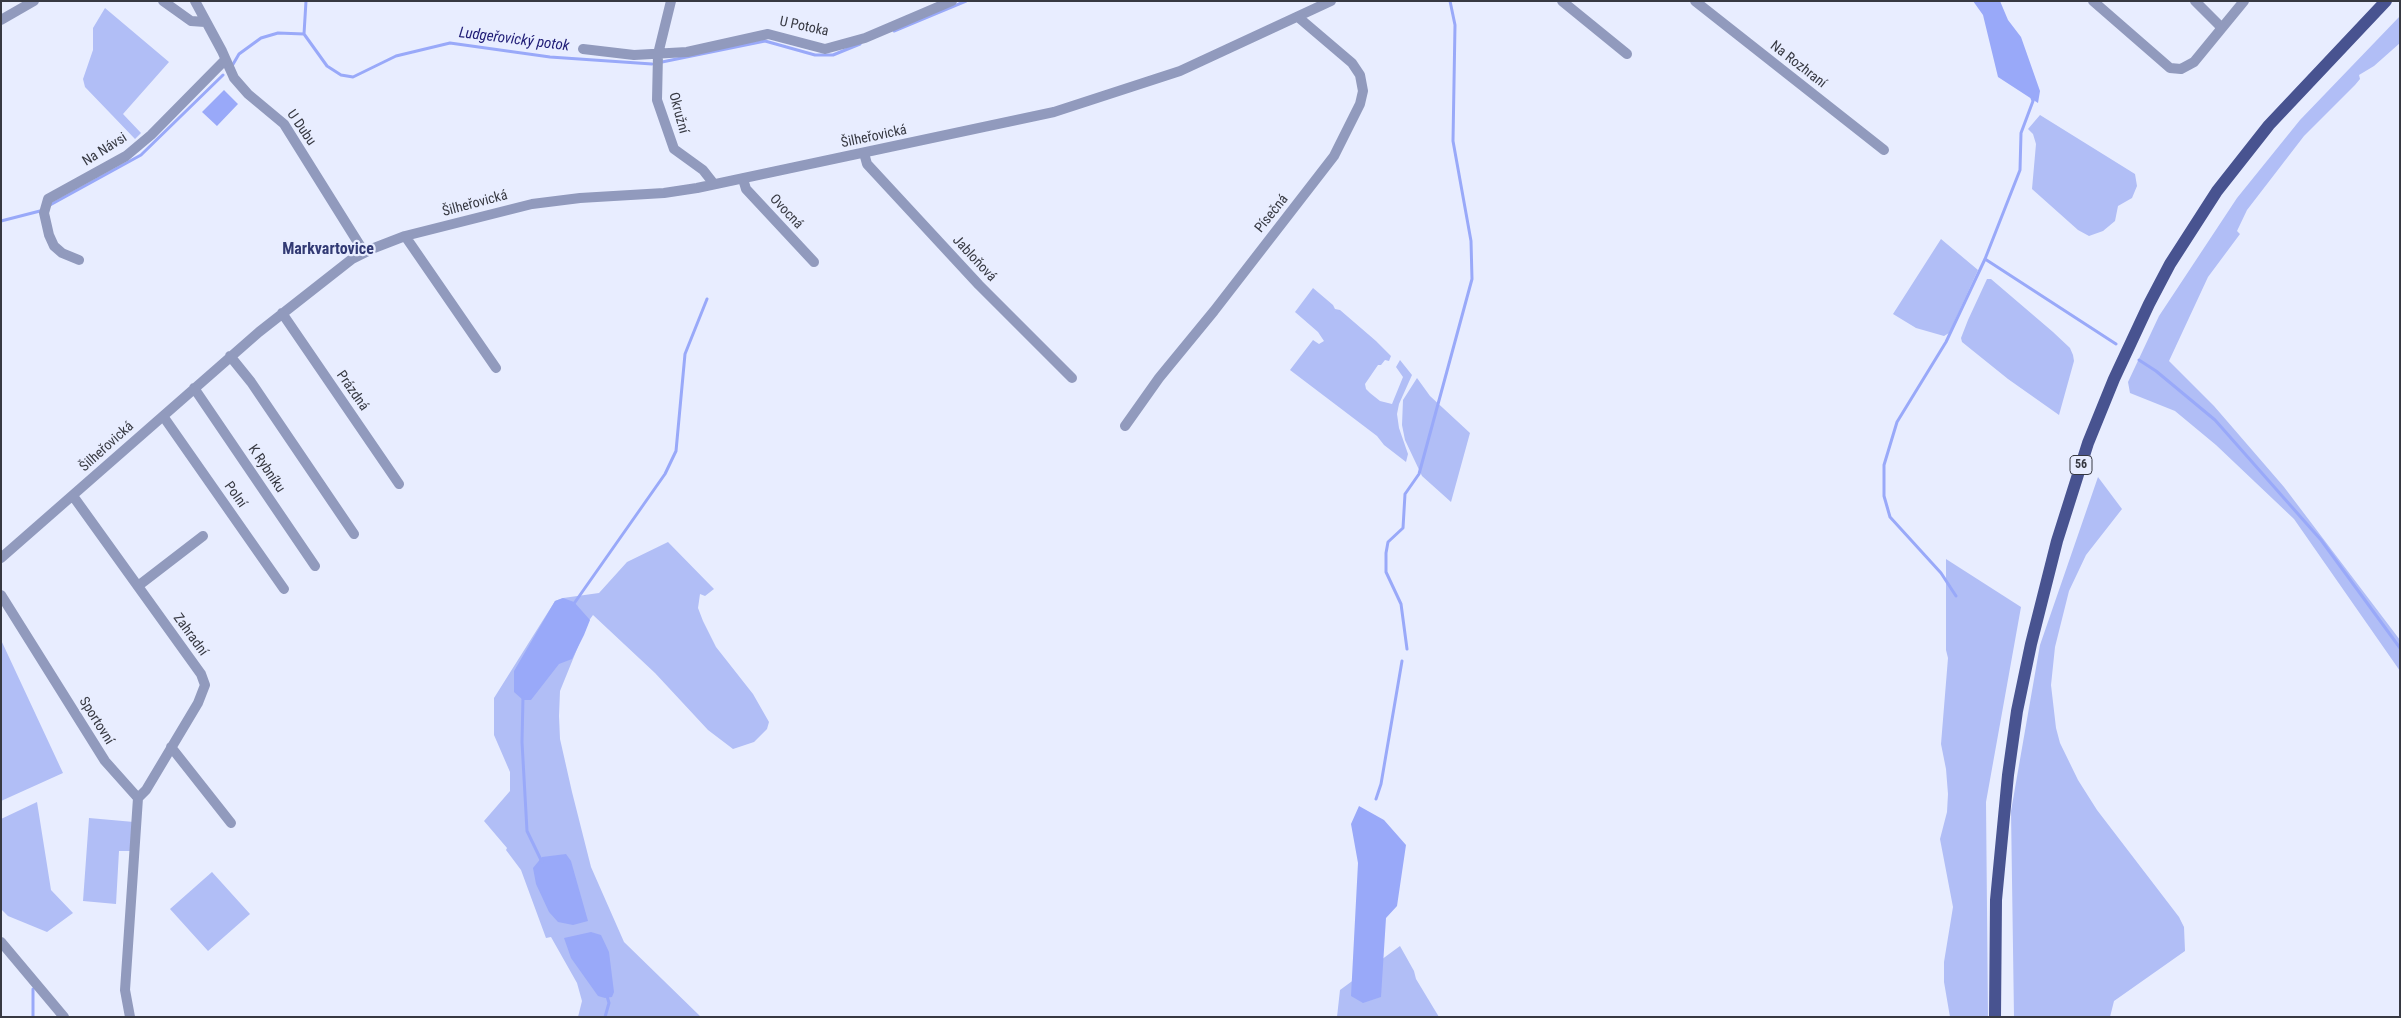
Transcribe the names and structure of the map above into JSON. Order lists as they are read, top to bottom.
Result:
{
  "streets": {
    "main road": ["56"],
    "street": [
      "U Potoka",
      "Na Rozhraní",
      "Okružní",
      "U Dubu",
      "Šilheřovická",
      "Na Návsi",
      "Ovocná",
      "Písečná",
      "Jabloňová",
      "Prázdná",
      "K Rybníku",
      "Polní",
      "Zahradní",
      "Sportovní"
    ]
  },
  "crossings": [
    ["U Potoka", "Okružní"],
    ["Okružní", "Šilheřovická"],
    ["U Dubu", "Šilheřovická"],
    ["U Dubu", "Na Návsi"],
    ["Šilheřovická", "Ovocná"],
    ["Šilheřovická", "Písečná"],
    ["Šilheřovická", "Jabloňová"],
    ["Šilheřovická", "Prázdná"],
    ["Šilheřovická", "K Rybníku"],
    ["Šilheřovická", "Polní"],
    ["Šilheřovická", "Zahradní"],
    ["Zahradní", "Sportovní"]
  ],
  "districts": ["Markvartovice"],
  "water": ["Ludgeřovický potok"]
}
